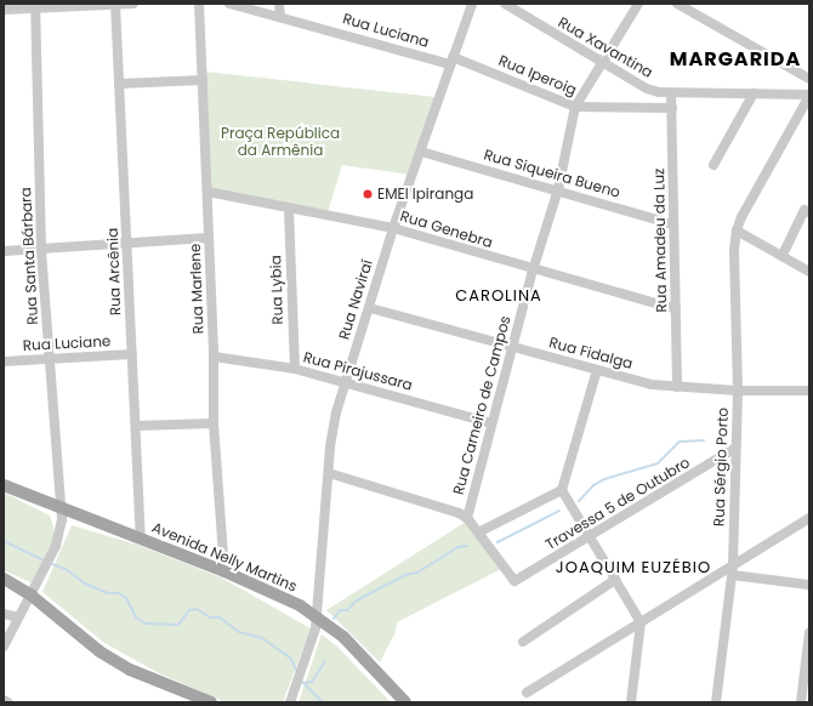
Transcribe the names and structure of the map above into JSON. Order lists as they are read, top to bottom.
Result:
{
  "streets": {
    "main road": ["Avenida Nelly Martins"],
    "street": [
      "Rua Luciana",
      "Rua Xavantina",
      "Rua Iperoig",
      "Rua Siqueira Bueno",
      "Rua Genebra",
      "Rua Amadeu da Luz",
      "Rua Santa Bárbara",
      "Rua Arcênia",
      "Rua Marlene",
      "Rua Lybia",
      "Rua Naviraí",
      "Rua Luciane",
      "Rua Fidalga",
      "Rua Pirajussara",
      "Rua Carneiro de Campos",
      "Rua Sérgio Porto",
      "Travessa 5 de Outubro"
    ]
  },
  "crossings": [
    ["Rua Luciana", "Rua Iperoig"],
    ["Rua Luciana", "Rua Naviraí"],
    ["Rua Xavantina", "Rua Amadeu da Luz"],
    ["Rua Xavantina", "Rua Carneiro de Campos"],
    ["Rua Xavantina", "Rua Sérgio Porto"],
    ["Rua Iperoig", "Rua Amadeu da Luz"],
    ["Rua Iperoig", "Rua Naviraí"],
    ["Rua Iperoig", "Rua Carneiro de Campos"],
    ["Rua Siqueira Bueno", "Rua Amadeu da Luz"],
    ["Rua Siqueira Bueno", "Rua Naviraí"],
    ["Rua Siqueira Bueno", "Rua Carneiro de Campos"],
    ["Rua Genebra", "Rua Amadeu da Luz"],
    ["Rua Genebra", "Rua Marlene"],
    ["Rua Genebra", "Rua Lybia"],
    ["Rua Genebra", "Rua Naviraí"],
    ["Rua Genebra", "Rua Carneiro de Campos"],
    ["Rua Amadeu da Luz", "Rua Fidalga"],
    ["Rua Santa Bárbara", "Rua Luciane"],
    ["Rua Santa Bárbara", "Avenida Nelly Martins"],
    ["Rua Arcênia", "Rua Luciane"],
    ["Rua Arcênia", "Avenida Nelly Martins"],
    ["Rua Marlene", "Rua Pirajussara"],
    ["Rua Marlene", "Avenida Nelly Martins"],
    ["Rua Lybia", "Rua Pirajussara"],
    ["Rua Naviraí", "Rua Fidalga"],
    ["Rua Naviraí", "Rua Pirajussara"],
    ["Rua Naviraí", "Avenida Nelly Martins"],
    ["Rua Fidalga", "Rua Carneiro de Campos"],
    ["Rua Fidalga", "Rua Sérgio Porto"],
    ["Rua Pirajussara", "Rua Carneiro de Campos"],
    ["Rua Sérgio Porto", "Travessa 5 de Outubro"]
  ],
  "districts": ["MARGARIDA", "CAROLINA", "JOAQUIM EUZÉBIO"],
  "parks": ["Praça República da Armênia"],
  "places": ["EMEI Ipiranga"]
}
